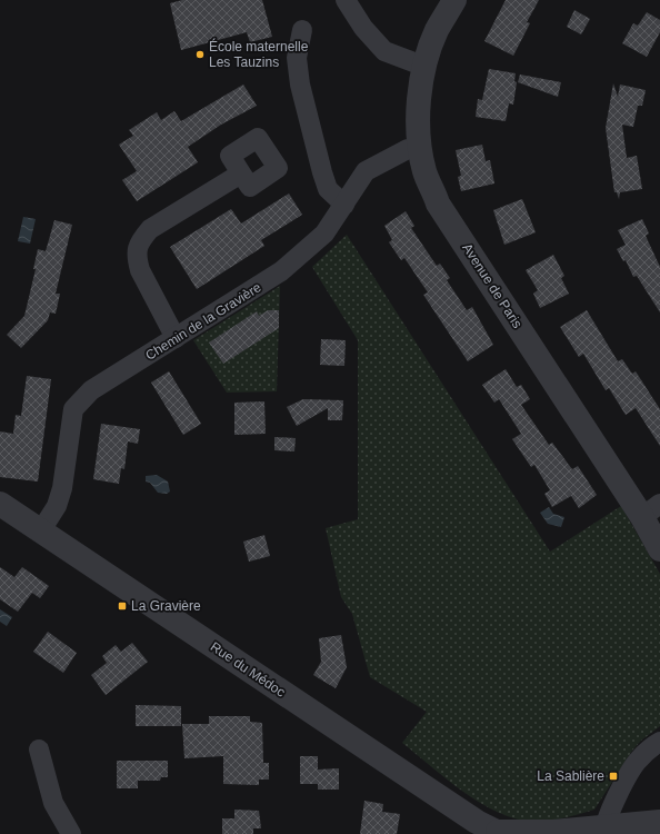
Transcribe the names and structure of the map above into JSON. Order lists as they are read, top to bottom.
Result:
{
  "streets": {
    "street": ["Avenue de Paris", "Chemin de la Gravière", "Rue du Médoc"]
  },
  "crossings": [
    ["Avenue de Paris", "Chemin de la Gravière"],
    ["Chemin de la Gravière", "Rue du Médoc"]
  ],
  "places": {
    "other": ["École maternelle Les Tauzins"],
    "transit": ["La Gravière", "La Sablière"]
  }
}
